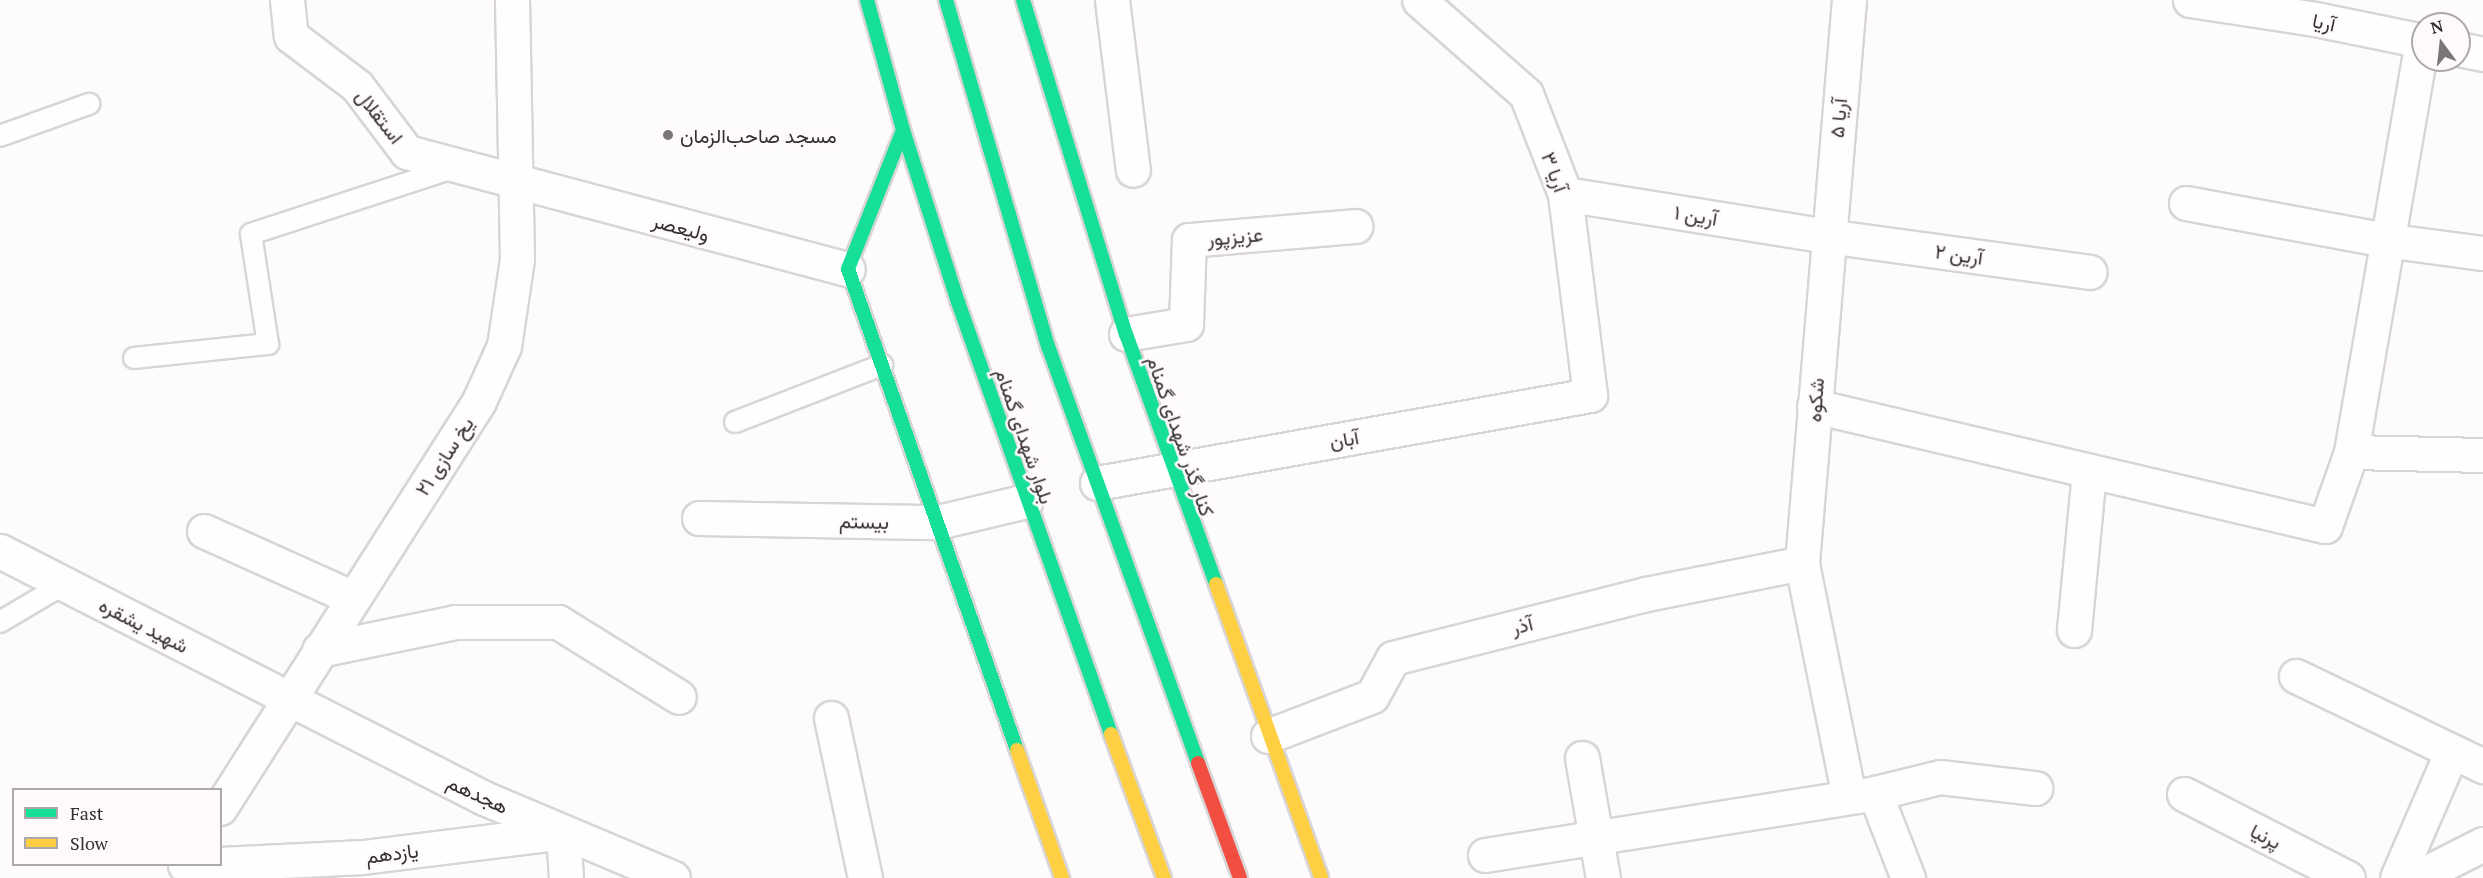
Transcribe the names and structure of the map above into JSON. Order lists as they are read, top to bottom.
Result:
{
  "streets": {
    "main road": ["بلوار شهدای گمنام", "کنار گذر شهدای گمنام"],
    "street": [
      "آریا",
      "استقلال",
      "آریا ۵",
      "آریا ۳",
      "آرین ۱",
      "ولیعصر",
      "عزیزپور",
      "آرین ۲",
      "شکوه",
      "آبان",
      "یخ سازی ۲۱",
      "بیستم",
      "شهید یشقره",
      "آذر",
      "هجدهم",
      "پرنیا",
      "یازدهم"
    ]
  },
  "crossings": [
    ["استقلال", "ولیعصر"],
    ["استقلال", "یخ سازی ۲۱"],
    ["آریا ۵", "آرین ۱"],
    ["آریا ۵", "آرین ۲"],
    ["آریا ۵", "شکوه"],
    ["آریا ۳", "آرین ۱"],
    ["آریا ۳", "آبان"],
    ["آرین ۱", "آرین ۲"],
    ["آرین ۱", "شکوه"],
    ["ولیعصر", "یخ سازی ۲۱"],
    ["عزیزپور", "کنار گذر شهدای گمنام"],
    ["آرین ۲", "شکوه"],
    ["شکوه", "آذر"],
    ["بلوار شهدای گمنام", "بیستم"],
    ["کنار گذر شهدای گمنام", "آبان"],
    ["کنار گذر شهدای گمنام", "آذر"],
    ["یخ سازی ۲۱", "شهید یشقره"],
    ["یخ سازی ۲۱", "هجدهم"],
    ["شهید یشقره", "هجدهم"],
    ["هجدهم", "یازدهم"]
  ],
  "places": ["مسجد صاحب‌الزمان"],
  "legend": ["Fast", "Slow"],
  "north": "top"
}
